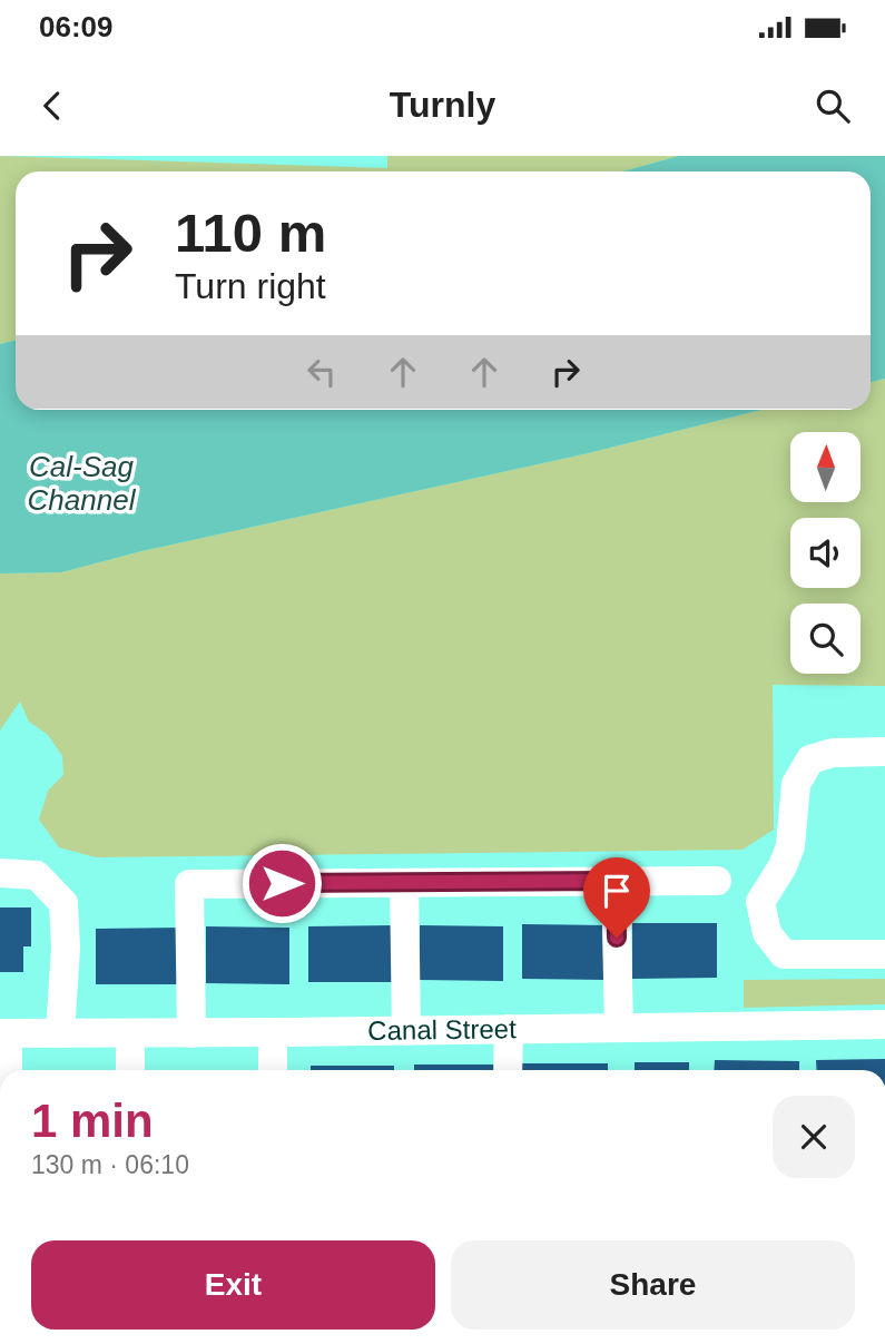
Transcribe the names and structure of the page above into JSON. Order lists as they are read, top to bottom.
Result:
{
  "streets": {
    "street": ["Canal Street"]
  },
  "water": ["Cal-Sag Channel"],
  "north": "top",
  "page": {
    "status": "06:09",
    "header": "Turnly",
    "turn": ["110 m", "Turn right"],
    "heading": ["1 min", "130 m · 06:10"],
    "buttons": ["Exit", "Share"]
  }
}
